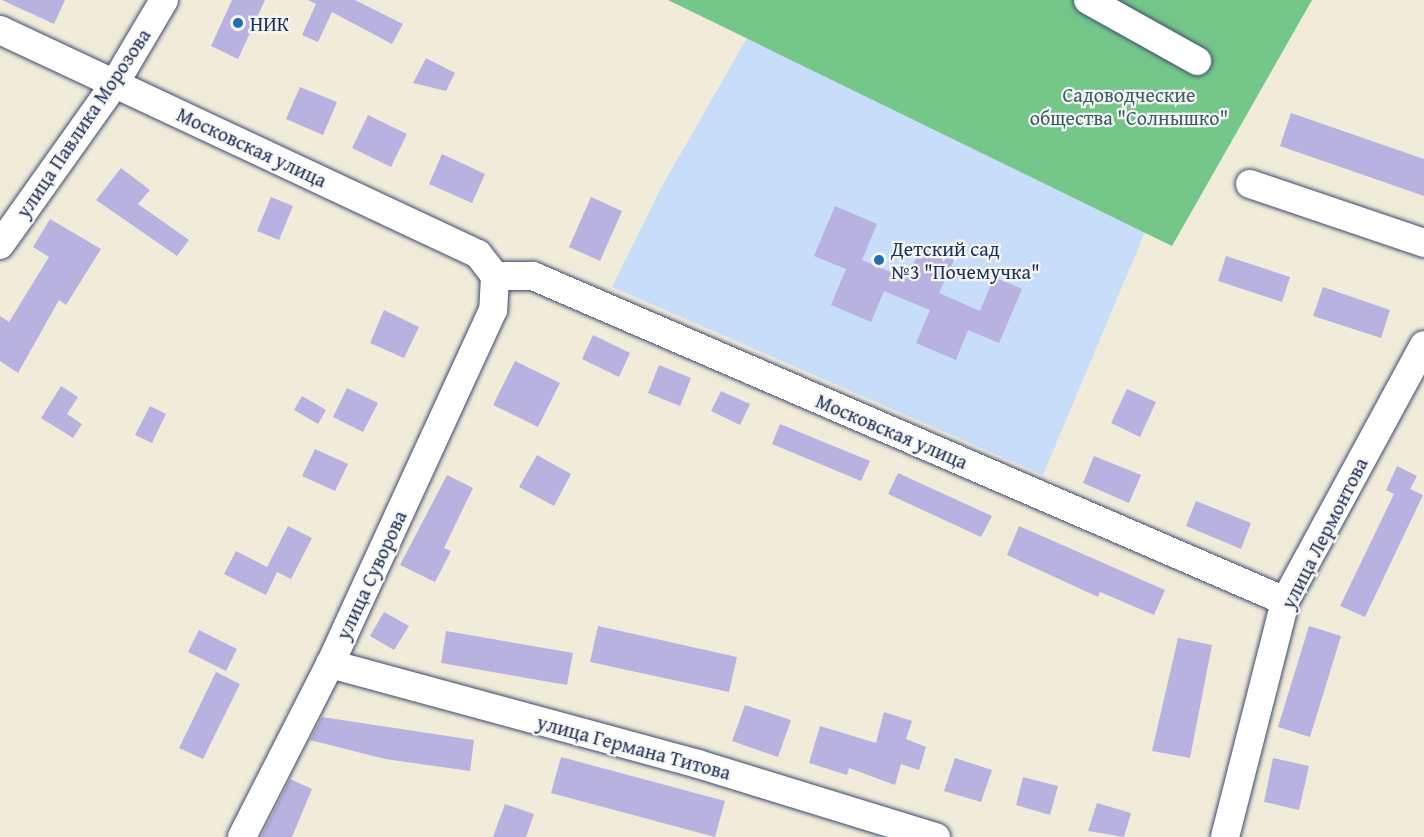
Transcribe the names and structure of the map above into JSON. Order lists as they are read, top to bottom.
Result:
{
  "streets": {
    "street": [
      "улица Павлика Морозова",
      "Московская улица",
      "улица Лермонтова",
      "улица Суворова",
      "улица Германа Титова"
    ]
  },
  "crossings": [
    ["улица Павлика Морозова", "Московская улица"],
    ["Московская улица", "улица Лермонтова"],
    ["Московская улица", "улица Суворова"],
    ["улица Суворова", "улица Германа Титова"]
  ],
  "parks": ["Садоводческие общества \"Солнышко\""],
  "places": ["НИК", "Детский сад №3 \"Почемучка\""]
}
